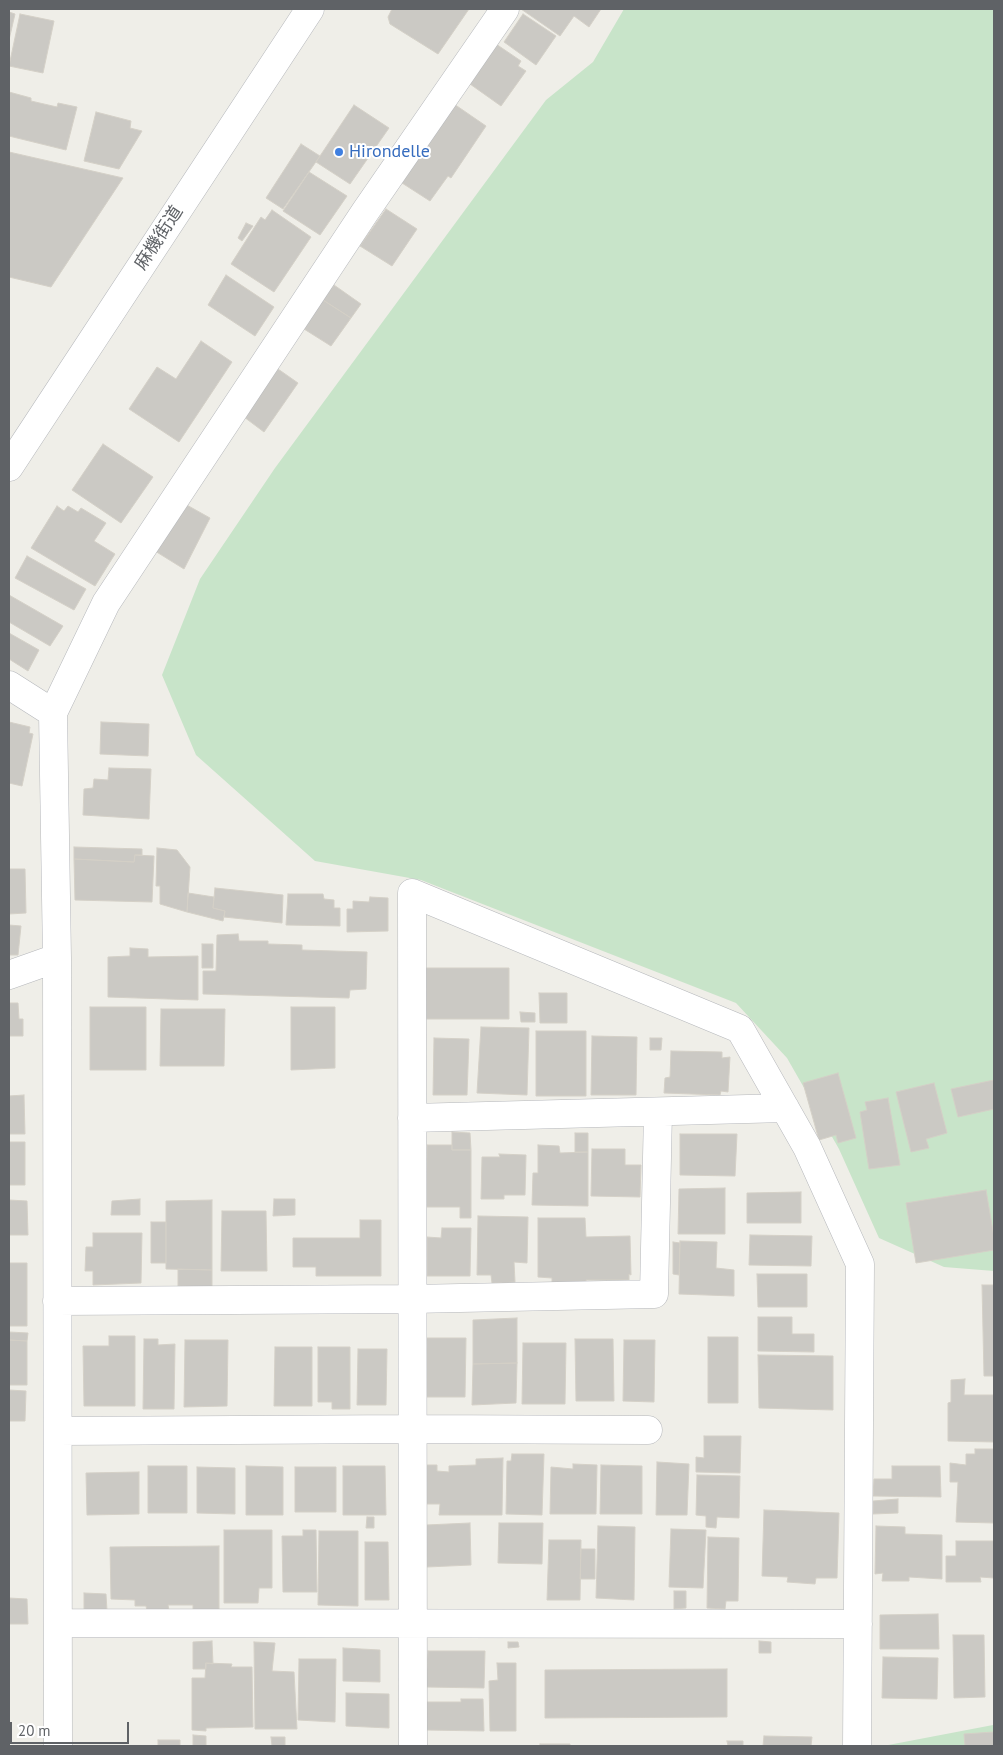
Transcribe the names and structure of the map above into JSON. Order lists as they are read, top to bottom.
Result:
{
  "streets": {
    "street": ["麻機街道"]
  },
  "places": ["Hirondelle"],
  "scale_bar": "20 m"
}
